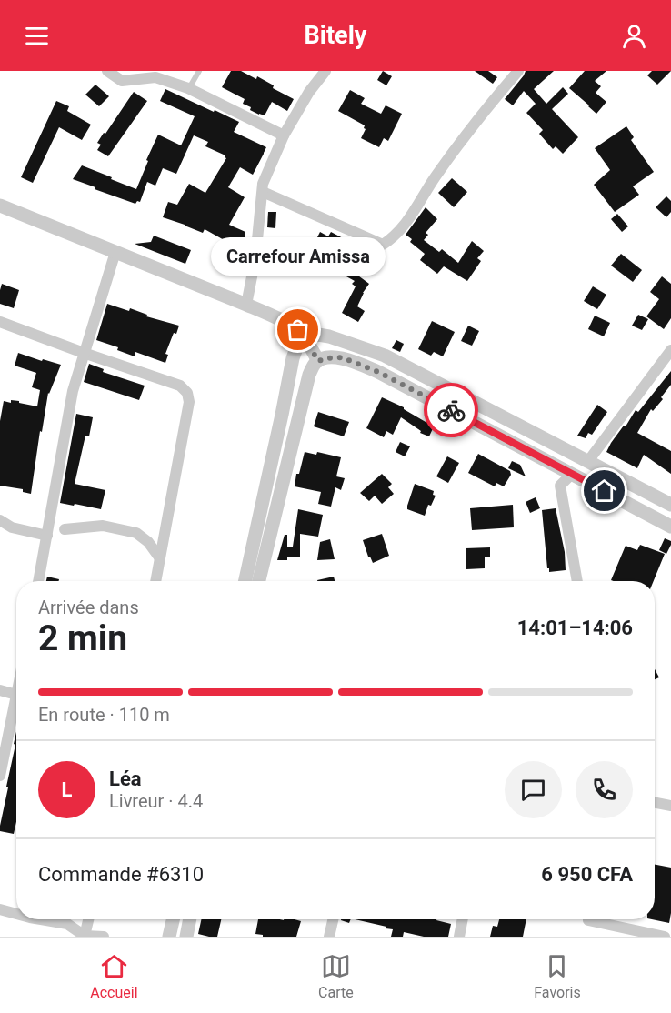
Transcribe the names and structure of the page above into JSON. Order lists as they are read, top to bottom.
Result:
{
  "places": ["Carrefour Amissa"],
  "page": {
    "header": "Bitely",
    "bubble": "Carrefour Amissa",
    "heading": ["2 min", "Arrivée dans", "14:01–14:06"],
    "panel": [
      "Léa",
      "Livreur · 4.4",
      "Commande #6310",
      "6 950 CFA"
    ],
    "bar": "En route · 110 m",
    "round": "L",
    "tabs": ["Accueil", "Carte", "Favoris"]
  }
}
